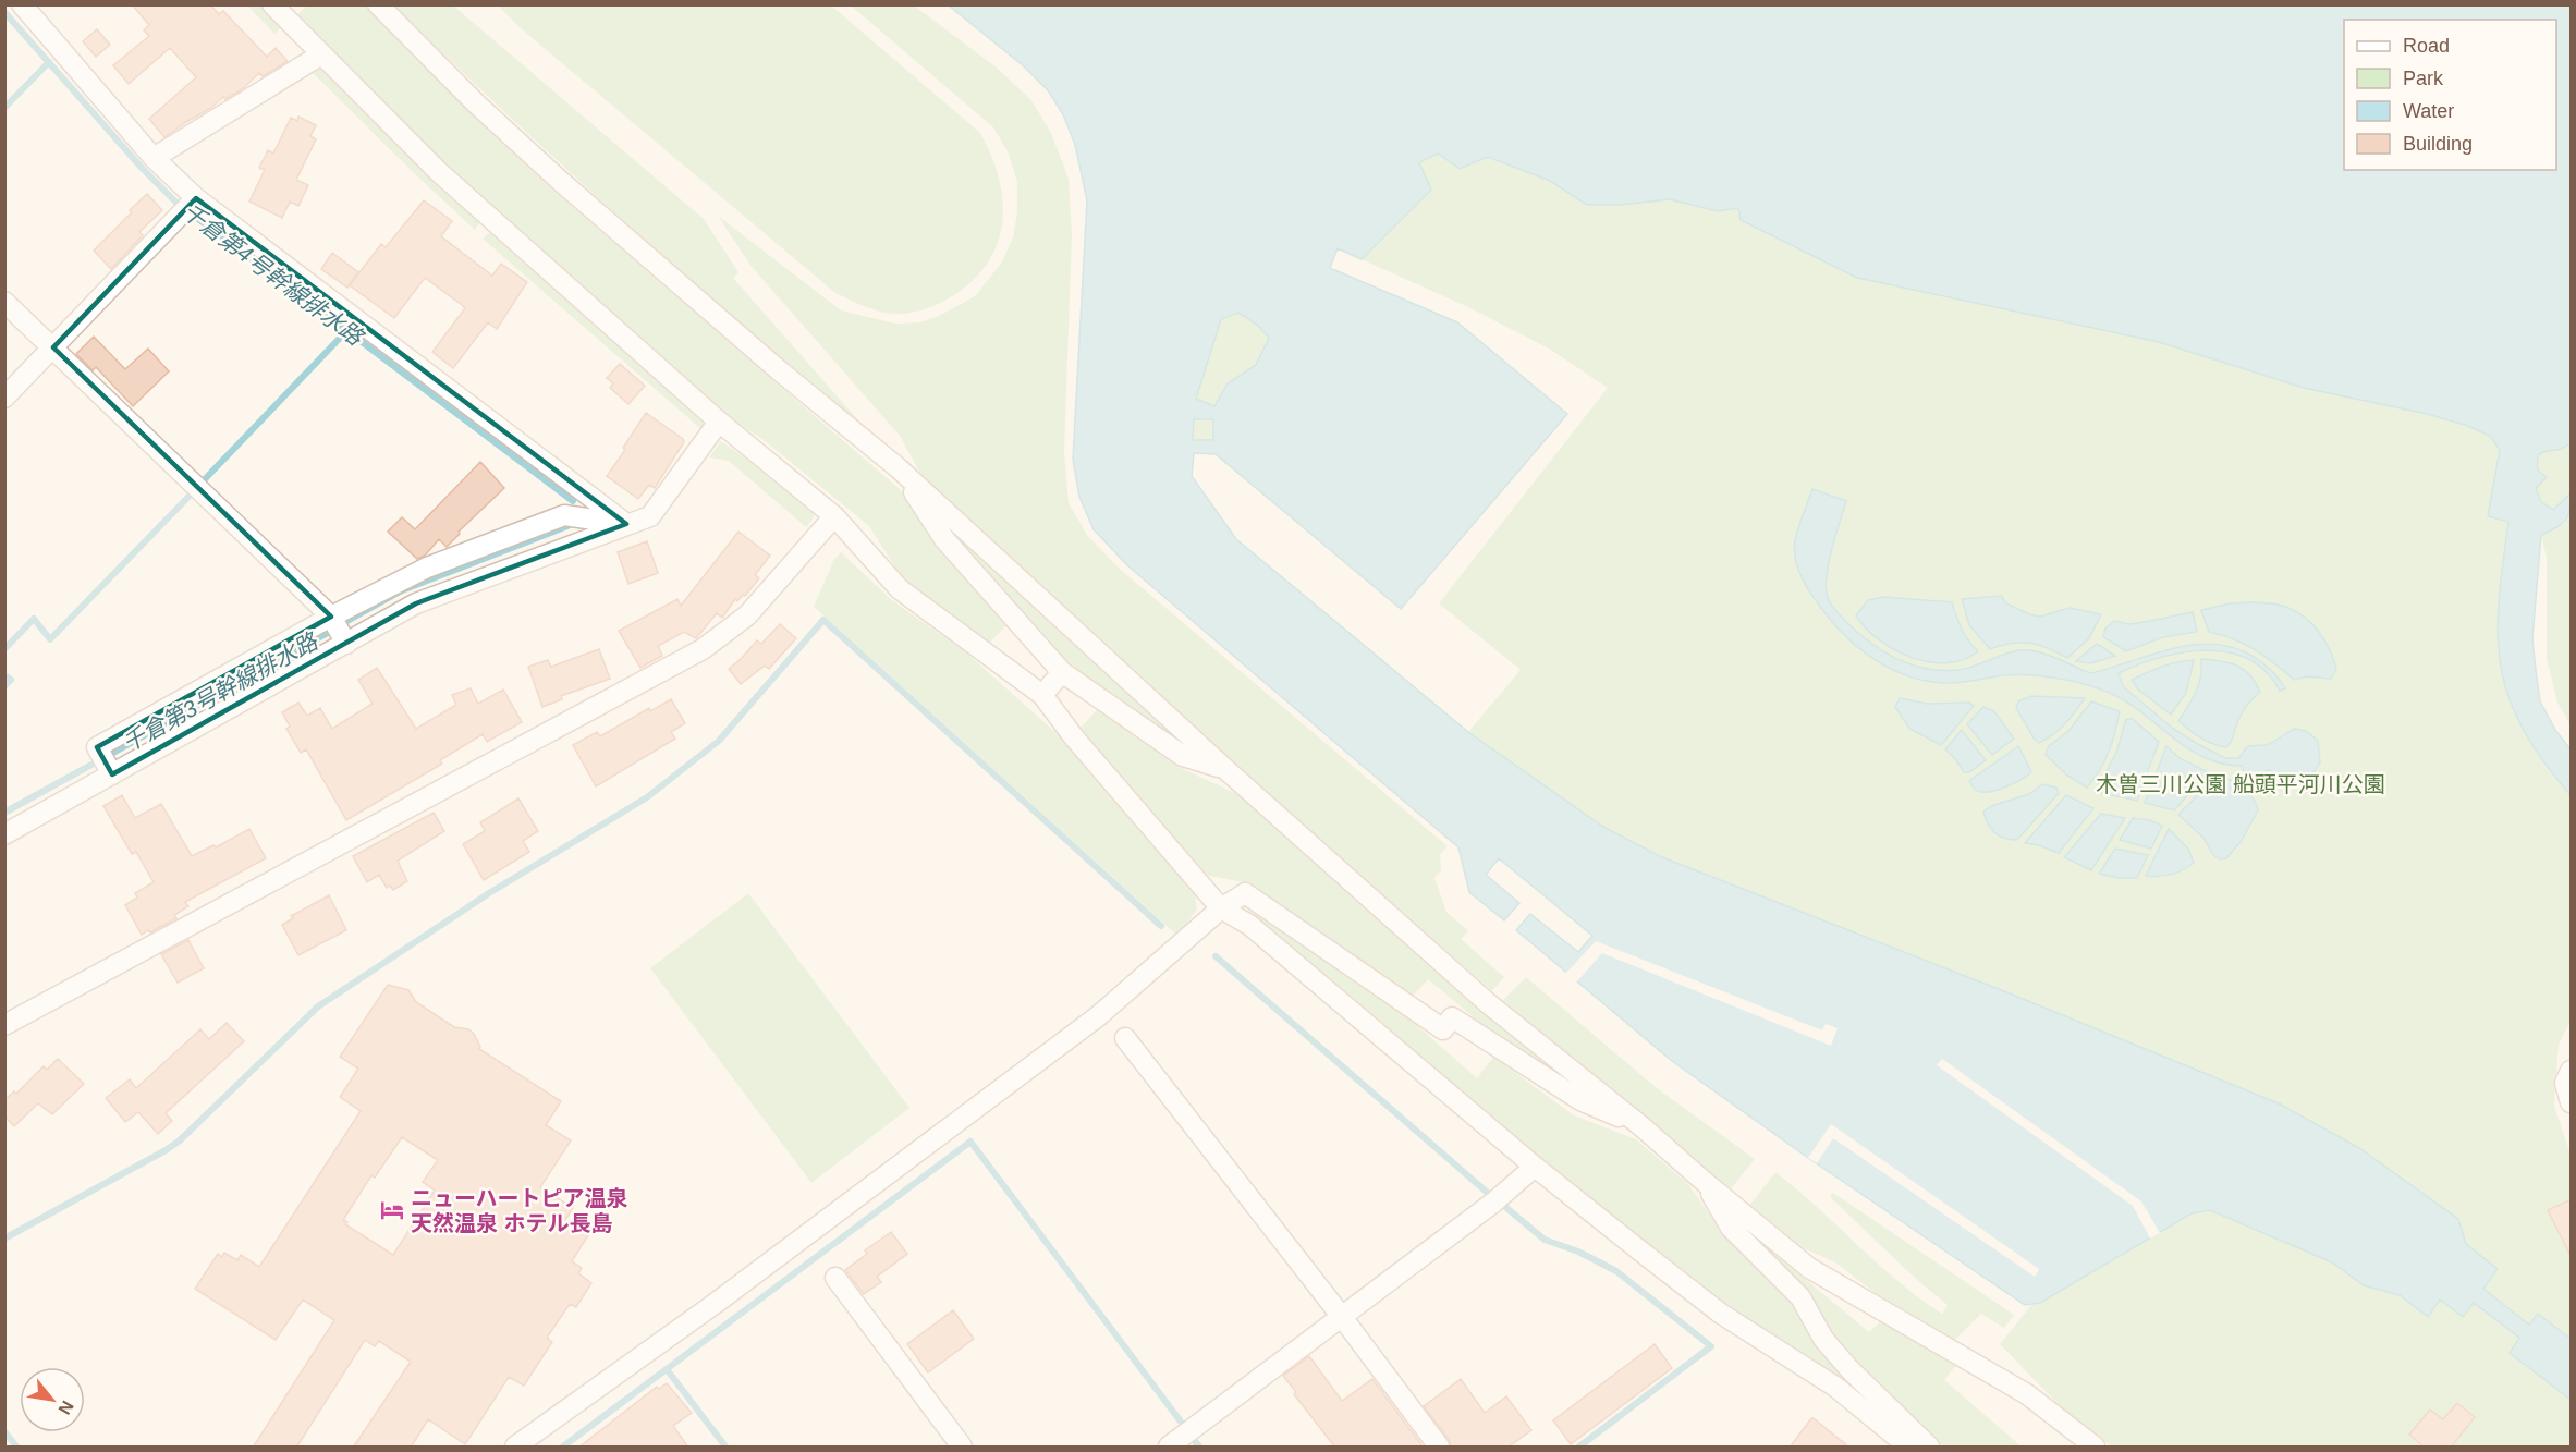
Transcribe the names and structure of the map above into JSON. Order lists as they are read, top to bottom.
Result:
{
  "water": ["千倉第4号幹線排水路", "千倉第3号幹線排水路"],
  "parks": ["木曽三川公園 船頭平河川公園"],
  "places": {
    "hotel": ["ニューハートピア温泉 天然温泉 ホテル長島"]
  },
  "legend": [
    "Road",
    "Park",
    "Water",
    "Building"
  ],
  "north": "bottom right"
}
